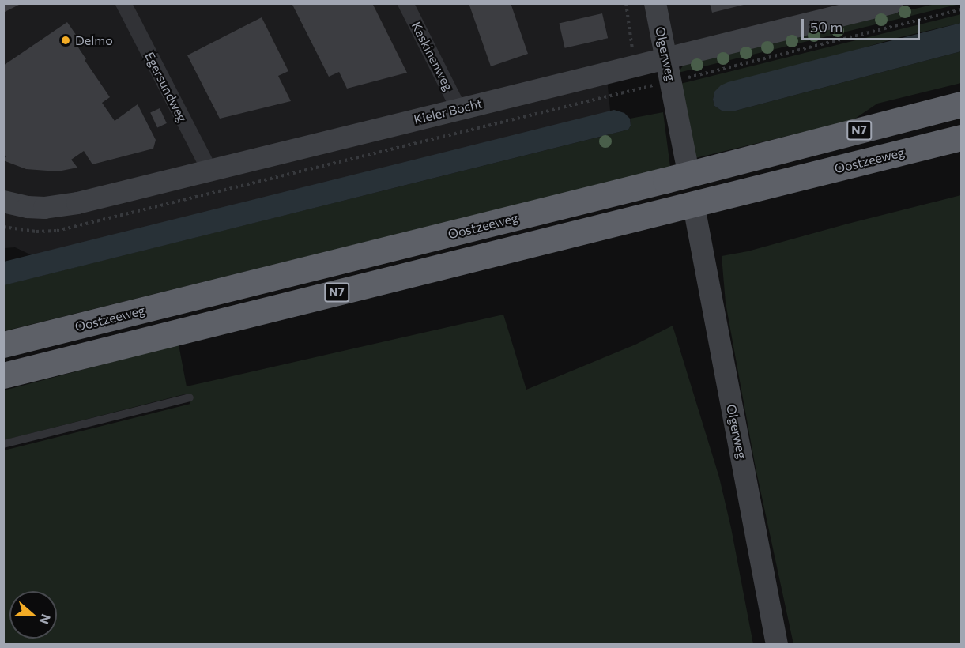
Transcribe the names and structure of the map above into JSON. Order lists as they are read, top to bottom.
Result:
{
  "streets": {
    "highway": ["N7", "Oostzeeweg"],
    "street": [
      "Olgerweg",
      "Kaskinenweg",
      "Egersundweg",
      "Kieler Bocht"
    ]
  },
  "crossings": [
    ["Olgerweg", "Kieler Bocht"],
    ["Olgerweg", "Oostzeeweg"],
    ["Kaskinenweg", "Kieler Bocht"],
    ["Egersundweg", "Kieler Bocht"]
  ],
  "places": ["Delmo"],
  "scale_bar": "50 m",
  "north": "right"
}
